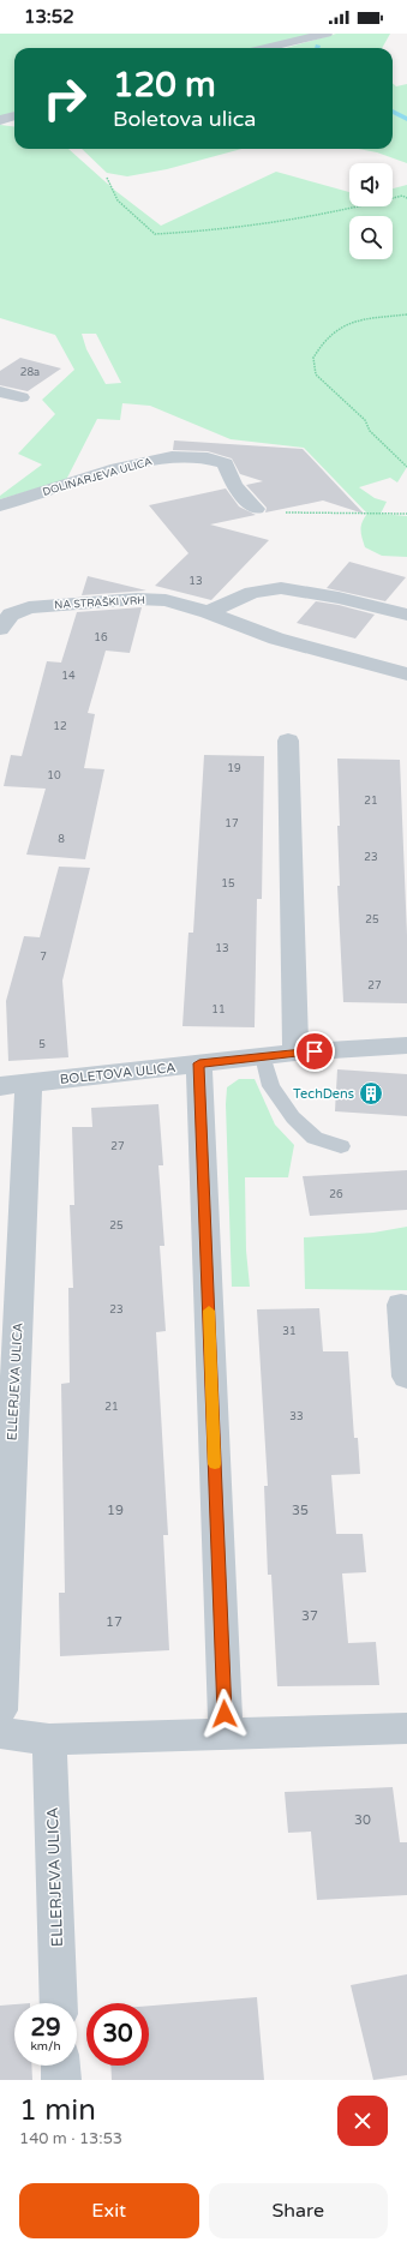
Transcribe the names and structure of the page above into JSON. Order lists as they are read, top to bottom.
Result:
{
  "streets": {
    "street": [
      "DOLINARJEVA ULICA",
      "NA STRAŠKI VRH",
      "BOLETOVA ULICA",
      "ELLERJEVA ULICA"
    ]
  },
  "crossings": [
    ["BOLETOVA ULICA", "ELLERJEVA ULICA"]
  ],
  "places": {
    "building": ["TechDens"]
  },
  "house_numbers": [
    "28a",
    "13",
    "16",
    "14",
    "12",
    "19",
    "10",
    "21",
    "17",
    "8",
    "23",
    "15",
    "25",
    "13",
    "7",
    "27",
    "11",
    "5",
    "27",
    "26",
    "25",
    "23",
    "31",
    "21",
    "33",
    "19",
    "35",
    "37",
    "17",
    "30"
  ],
  "page": {
    "status": "13:52",
    "turn": ["120 m", "Boletova ulica"],
    "speed": "29 km/h",
    "limit": "30",
    "heading": ["1 min", "140 m · 13:53"],
    "buttons": ["Exit", "Share"]
  }
}
